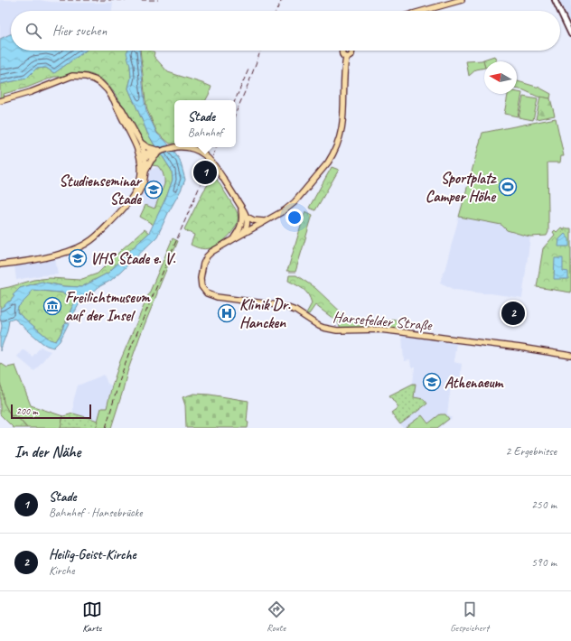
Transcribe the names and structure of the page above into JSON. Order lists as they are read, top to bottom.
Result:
{
  "streets": {
    "main road": ["Harsefelder Straße"]
  },
  "places": {
    "sports": ["Sportplatz Camper Höhe"],
    "school or university": ["Studienseminar Stade", "VHS Stade e. V.", "Athenaeum"],
    "museum": ["Freilichtmuseum auf der Insel"],
    "hospital": ["Klinik Dr. Hancken"]
  },
  "scale_bar": "200 m",
  "north": "left",
  "page": {
    "search": "Hier suchen",
    "popup": ["Stade", "Bahnhof"],
    "pins": ["1", "2"],
    "scale": "200 m",
    "heading": ["In der Nähe", "2 Ergebnisse"],
    "list": [
      {
        "mark": "1",
        "name": "Stade",
        "note": "Bahnhof · Hansebrücke",
        "value": "250 m"
      },
      {
        "mark": "2",
        "name": "Heilig-Geist-Kirche",
        "note": "Kirche",
        "value": "590 m"
      }
    ],
    "nav": ["Karte", "Route", "Gespeichert"]
  }
}
